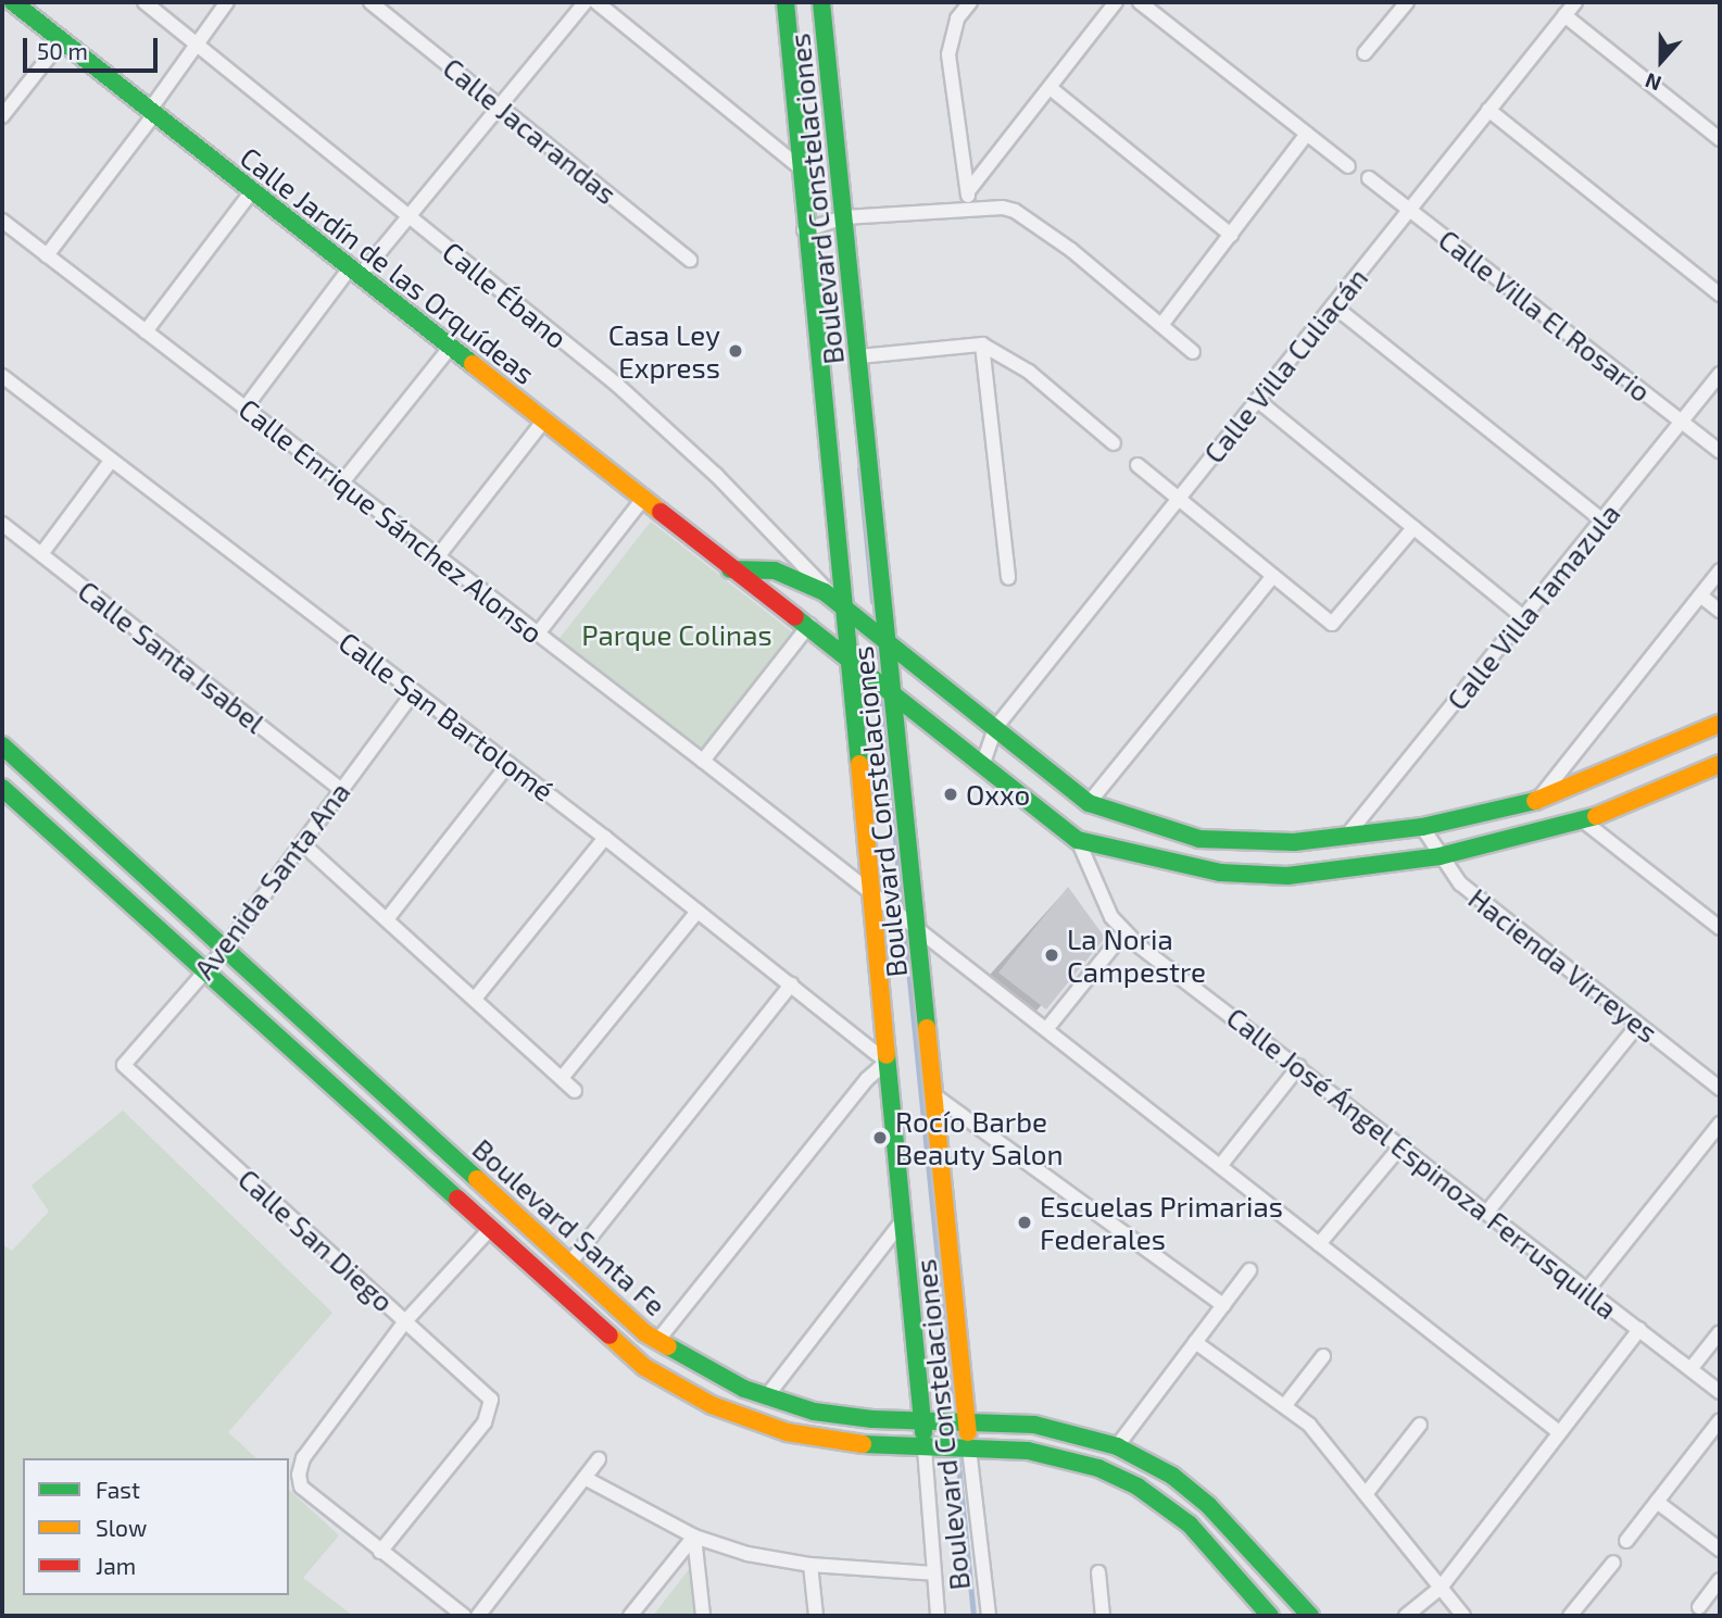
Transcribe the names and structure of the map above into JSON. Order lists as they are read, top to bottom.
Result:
{
  "streets": {
    "street": [
      "Calle Jacarandas",
      "Boulevard Constelaciones",
      "Calle Jardín de las Orquídeas",
      "Calle Ébano",
      "Calle Villa El Rosario",
      "Calle Villa Culiacán",
      "Calle Enrique Sánchez Alonso",
      "Calle Villa Tamazula",
      "Calle Santa Isabel",
      "Calle San Bartolomé",
      "Avenida Santa Ana",
      "Hacienda Virreyes",
      "Calle José Ángel Espinoza Ferrusquilla",
      "Boulevard Santa Fe",
      "Calle San Diego"
    ]
  },
  "crossings": [
    ["Boulevard Constelaciones", "Calle Jardín de las Orquídeas"],
    ["Boulevard Constelaciones", "Calle Ébano"],
    ["Boulevard Constelaciones", "Calle Enrique Sánchez Alonso"],
    ["Boulevard Constelaciones", "Calle San Bartolomé"],
    ["Boulevard Constelaciones", "Boulevard Santa Fe"],
    ["Calle Jardín de las Orquídeas", "Calle Villa Culiacán"],
    ["Calle Jardín de las Orquídeas", "Calle José Ángel Espinoza Ferrusquilla"],
    ["Calle Villa El Rosario", "Calle Villa Culiacán"],
    ["Calle Villa El Rosario", "Calle Villa Tamazula"],
    ["Calle Santa Isabel", "Avenida Santa Ana"],
    ["Calle San Bartolomé", "Avenida Santa Ana"],
    ["Avenida Santa Ana", "Boulevard Santa Fe"],
    ["Avenida Santa Ana", "Calle San Diego"]
  ],
  "parks": ["Parque Colinas"],
  "places": [
    "Casa Ley Express",
    "Oxxo",
    "La Noria Campestre",
    "Rocío Barbe Beauty Salon",
    "Escuelas Primarias Federales"
  ],
  "legend": ["Fast", "Slow", "Jam"],
  "scale_bar": "50 m",
  "north": "bottom"
}
